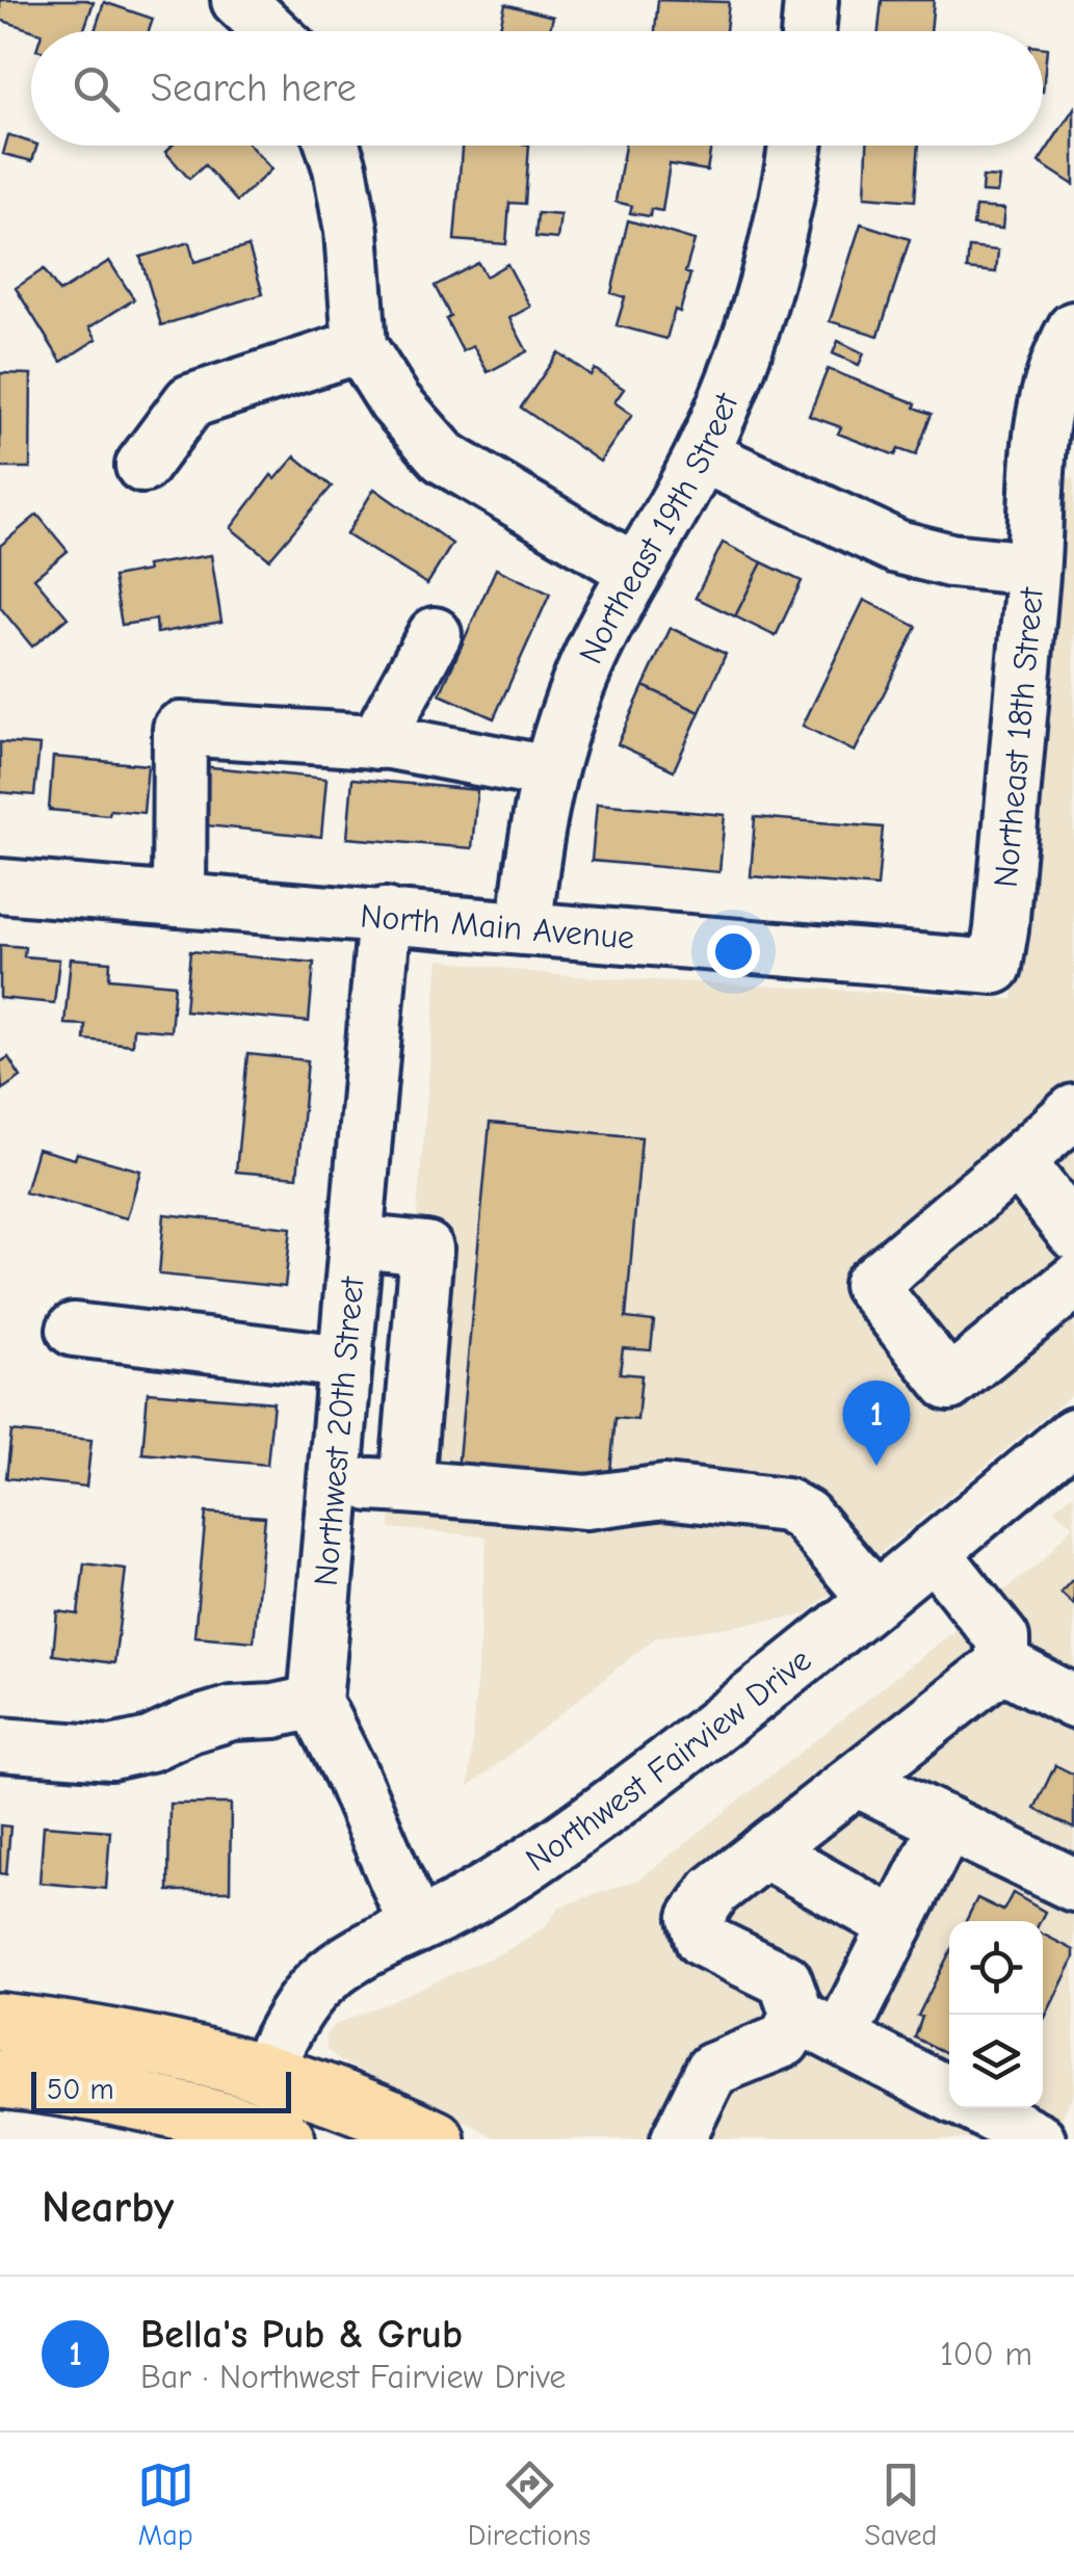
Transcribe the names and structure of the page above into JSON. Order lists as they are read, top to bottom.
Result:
{
  "streets": {
    "street": [
      "Northeast 19th Street",
      "Northeast 18th Street",
      "North Main Avenue",
      "Northwest 20th Street",
      "Northwest Fairview Drive"
    ]
  },
  "crossings": [
    ["Northeast 19th Street", "North Main Avenue"],
    ["Northeast 18th Street", "North Main Avenue"],
    ["North Main Avenue", "Northwest 20th Street"]
  ],
  "scale_bar": "50 m",
  "page": {
    "search": "Search here",
    "pins": "1",
    "scale": "50 m",
    "heading": "Nearby",
    "list": [
      {
        "mark": "1",
        "name": "Bella's Pub & Grub",
        "note": "Bar · Northwest Fairview Drive",
        "value": "100 m"
      }
    ],
    "nav": ["Map", "Directions", "Saved"]
  }
}
